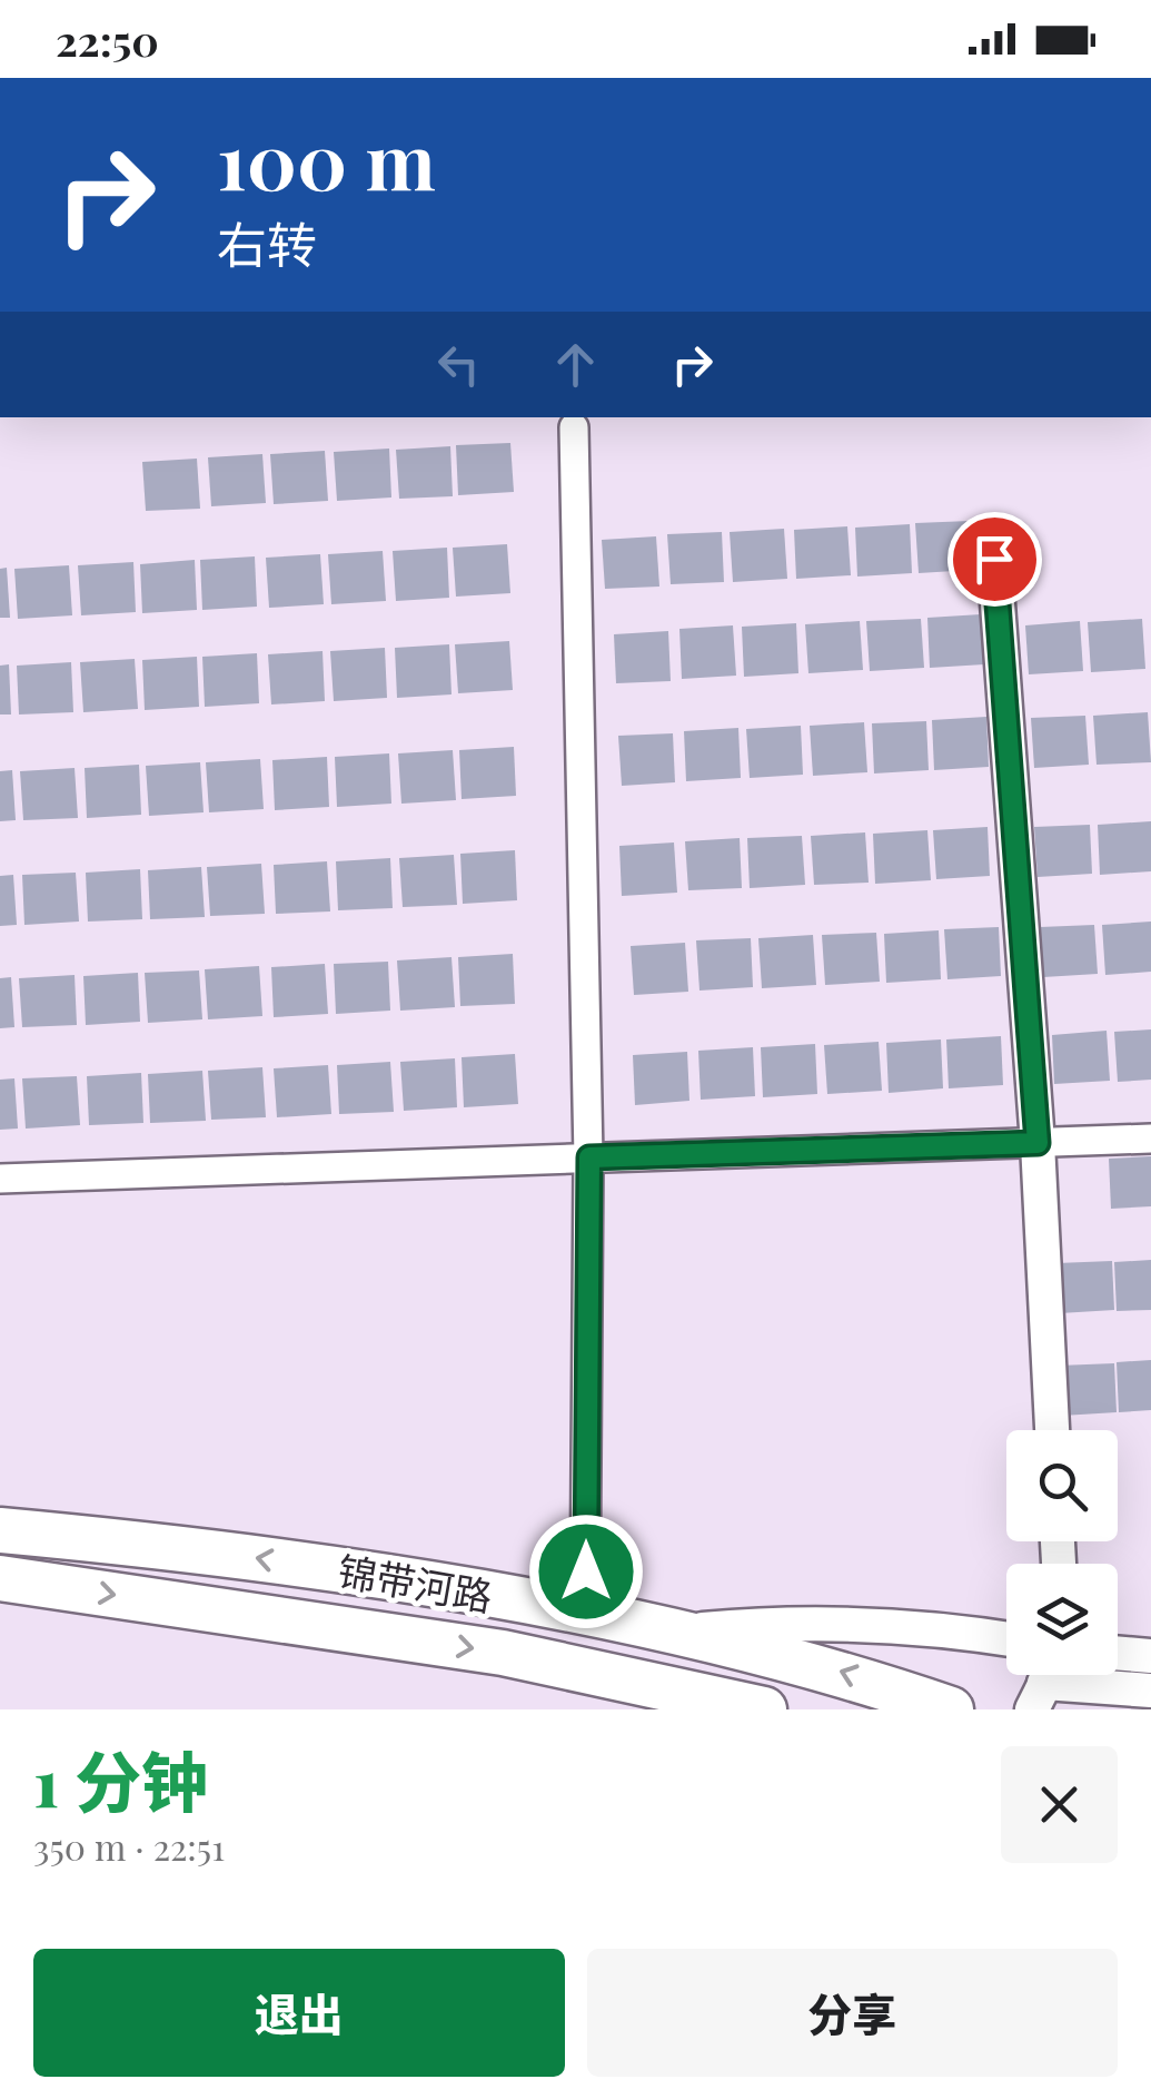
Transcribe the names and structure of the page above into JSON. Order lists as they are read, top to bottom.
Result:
{
  "streets": {
    "main road": ["锦带河路"]
  },
  "page": {
    "status": "22:50",
    "turn": ["100 m", "右转"],
    "heading": ["1 分钟", "350 m · 22:51"],
    "buttons": ["退出", "分享"]
  }
}
